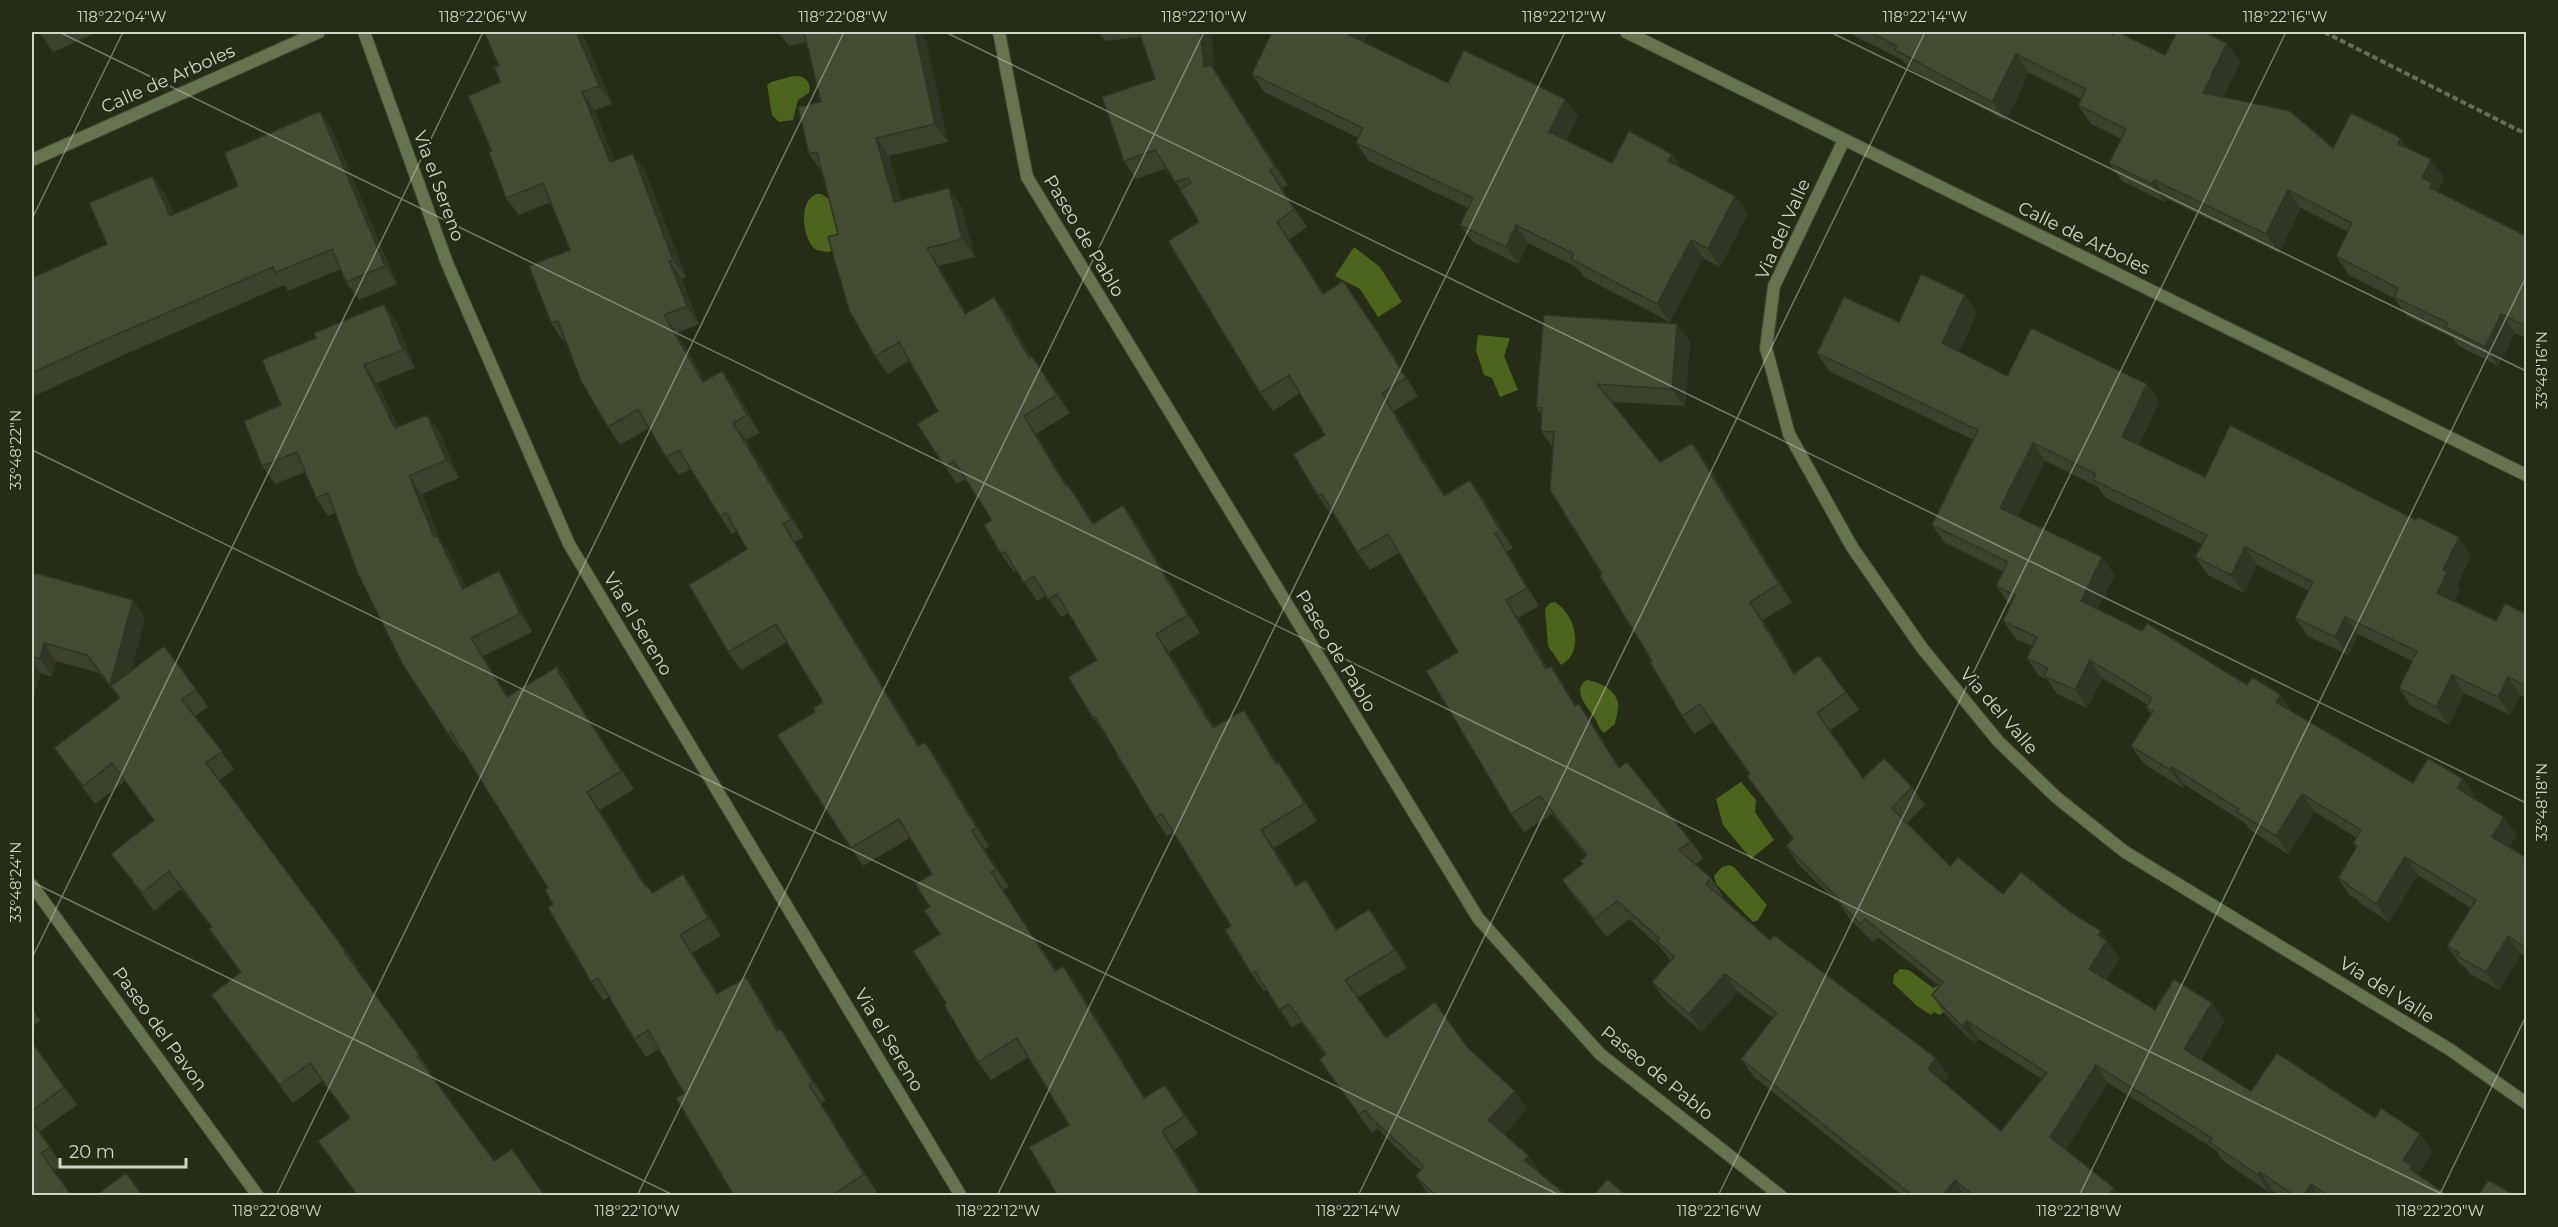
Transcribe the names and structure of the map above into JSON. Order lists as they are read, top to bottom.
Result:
{
  "streets": {
    "street": [
      "Calle de Arboles",
      "Via el Sereno",
      "Via del Valle",
      "Paseo de Pablo",
      "Paseo del Pavon"
    ]
  },
  "crossings": [
    ["Calle de Arboles", "Via del Valle"]
  ],
  "scale_bar": "20 m",
  "coordinates": [
    "118°22'04\"W",
    "118°22'06\"W",
    "118°22'08\"W",
    "118°22'10\"W",
    "118°22'12\"W",
    "118°22'14\"W",
    "118°22'16\"W",
    "33°48'16\"N",
    "33°48'22\"N",
    "33°48'18\"N",
    "33°48'24\"N",
    "118°22'18\"W",
    "118°22'20\"W"
  ]
}
